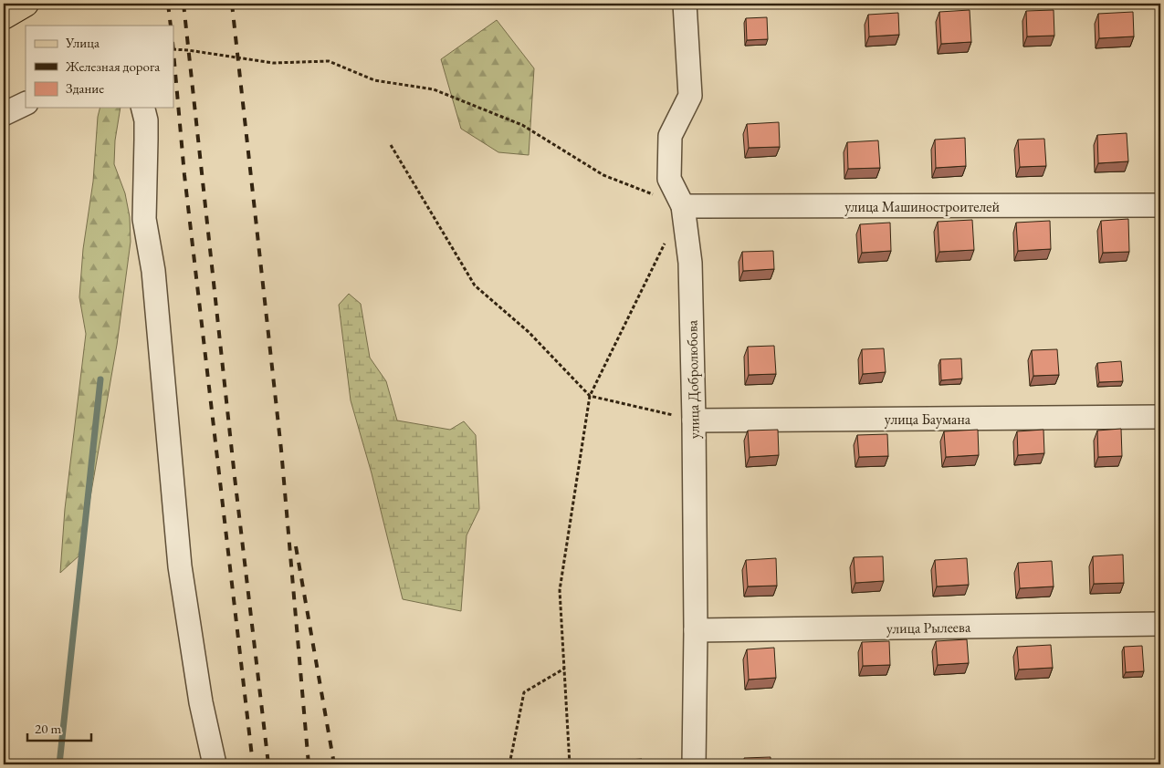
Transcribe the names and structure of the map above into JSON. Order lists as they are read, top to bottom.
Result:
{
  "streets": {
    "street": [
      "улица Машиностроителей",
      "улица Добролюбова",
      "улица Баумана",
      "улица Рылеева"
    ]
  },
  "crossings": [
    ["улица Машиностроителей", "улица Добролюбова"],
    ["улица Добролюбова", "улица Баумана"],
    ["улица Добролюбова", "улица Рылеева"]
  ],
  "legend": ["Улица", "Железная дорога", "Здание"],
  "scale_bar": "20 m"
}
